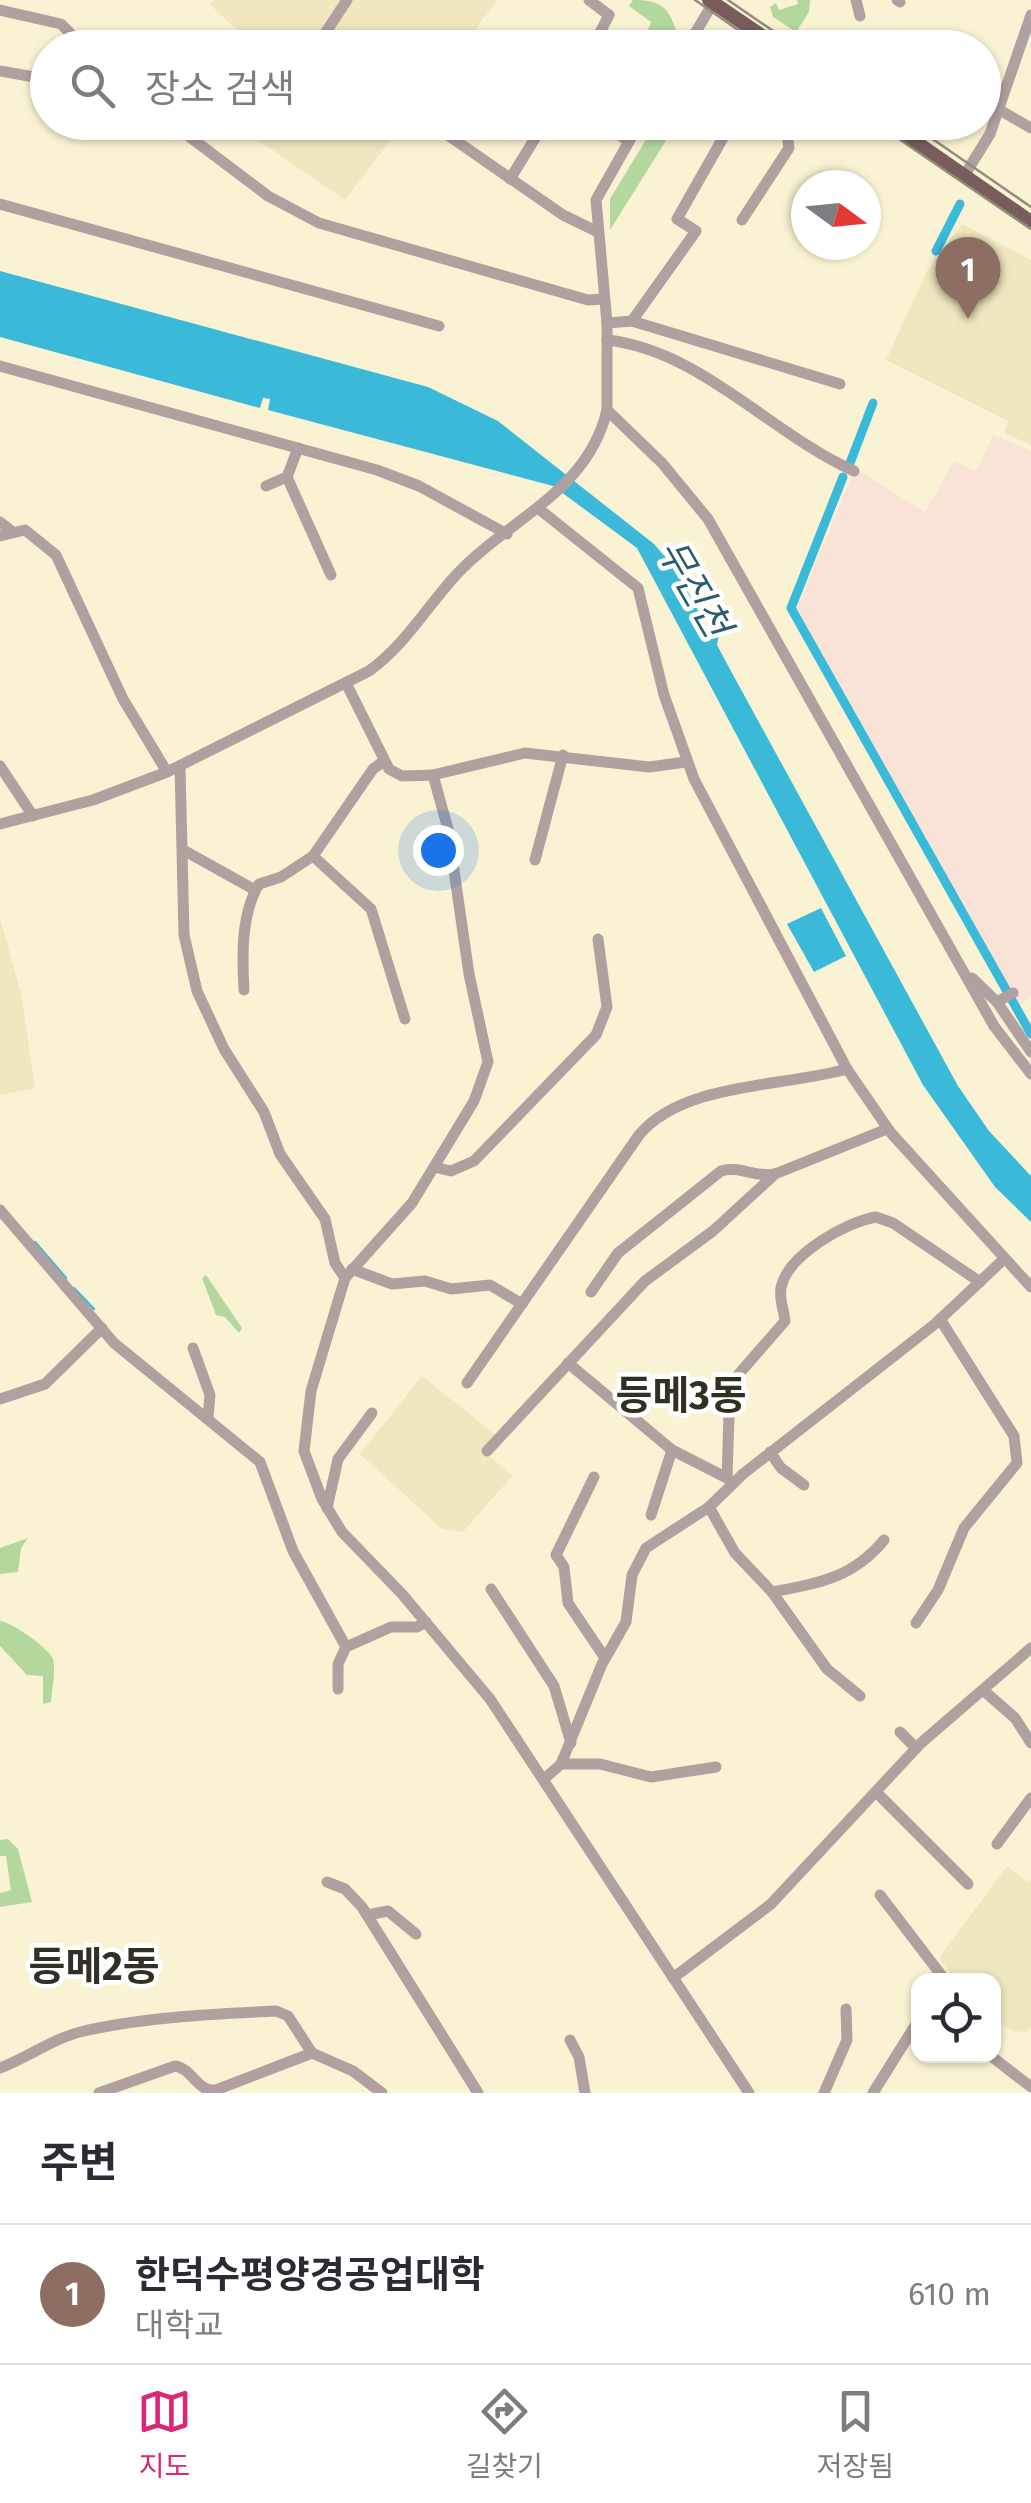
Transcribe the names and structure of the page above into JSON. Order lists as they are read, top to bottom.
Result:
{
  "districts": ["등메3동", "등메2동"],
  "water": ["무진천"],
  "north": "right",
  "page": {
    "search": "장소 검색",
    "pins": "1",
    "heading": "주변",
    "list": [
      {
        "mark": "1",
        "name": "한덕수평양경공업대학",
        "note": "대학교",
        "value": "610 m"
      }
    ],
    "nav": ["지도", "길찾기", "저장됨"]
  }
}
